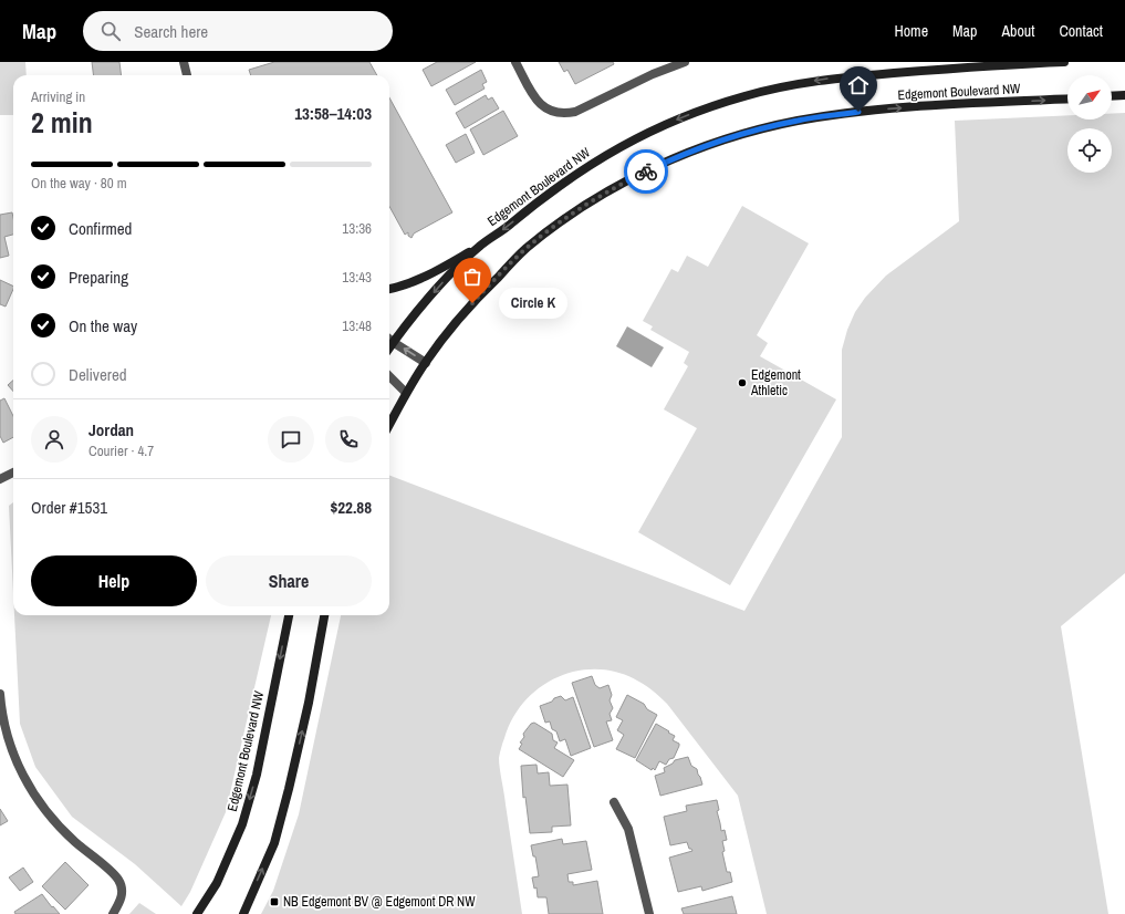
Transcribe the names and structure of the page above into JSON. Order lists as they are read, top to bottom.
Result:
{
  "streets": {
    "main road": ["Edgemont Boulevard NW"]
  },
  "places": {
    "other": ["Circle K", "Edgemont Athletic"],
    "transit": ["NB Edgemont BV @ Edgemont DR NW"]
  },
  "north": "top right",
  "page": {
    "header": "Map",
    "search": "Search here",
    "nav": [
      "Home",
      "Map",
      "About",
      "Contact"
    ],
    "heading": ["2 min", "Arriving in", "13:58–14:03"],
    "panel": [
      "Jordan",
      "Courier · 4.7",
      "Order #1531",
      "$22.88"
    ],
    "bar": "On the way · 80 m",
    "list": [
      ["Confirmed", "13:36"],
      ["Preparing", "13:43"],
      ["On the way", "13:48"],
      "Delivered"
    ],
    "bubble": "Circle K",
    "buttons": ["Help", "Share"]
  }
}
